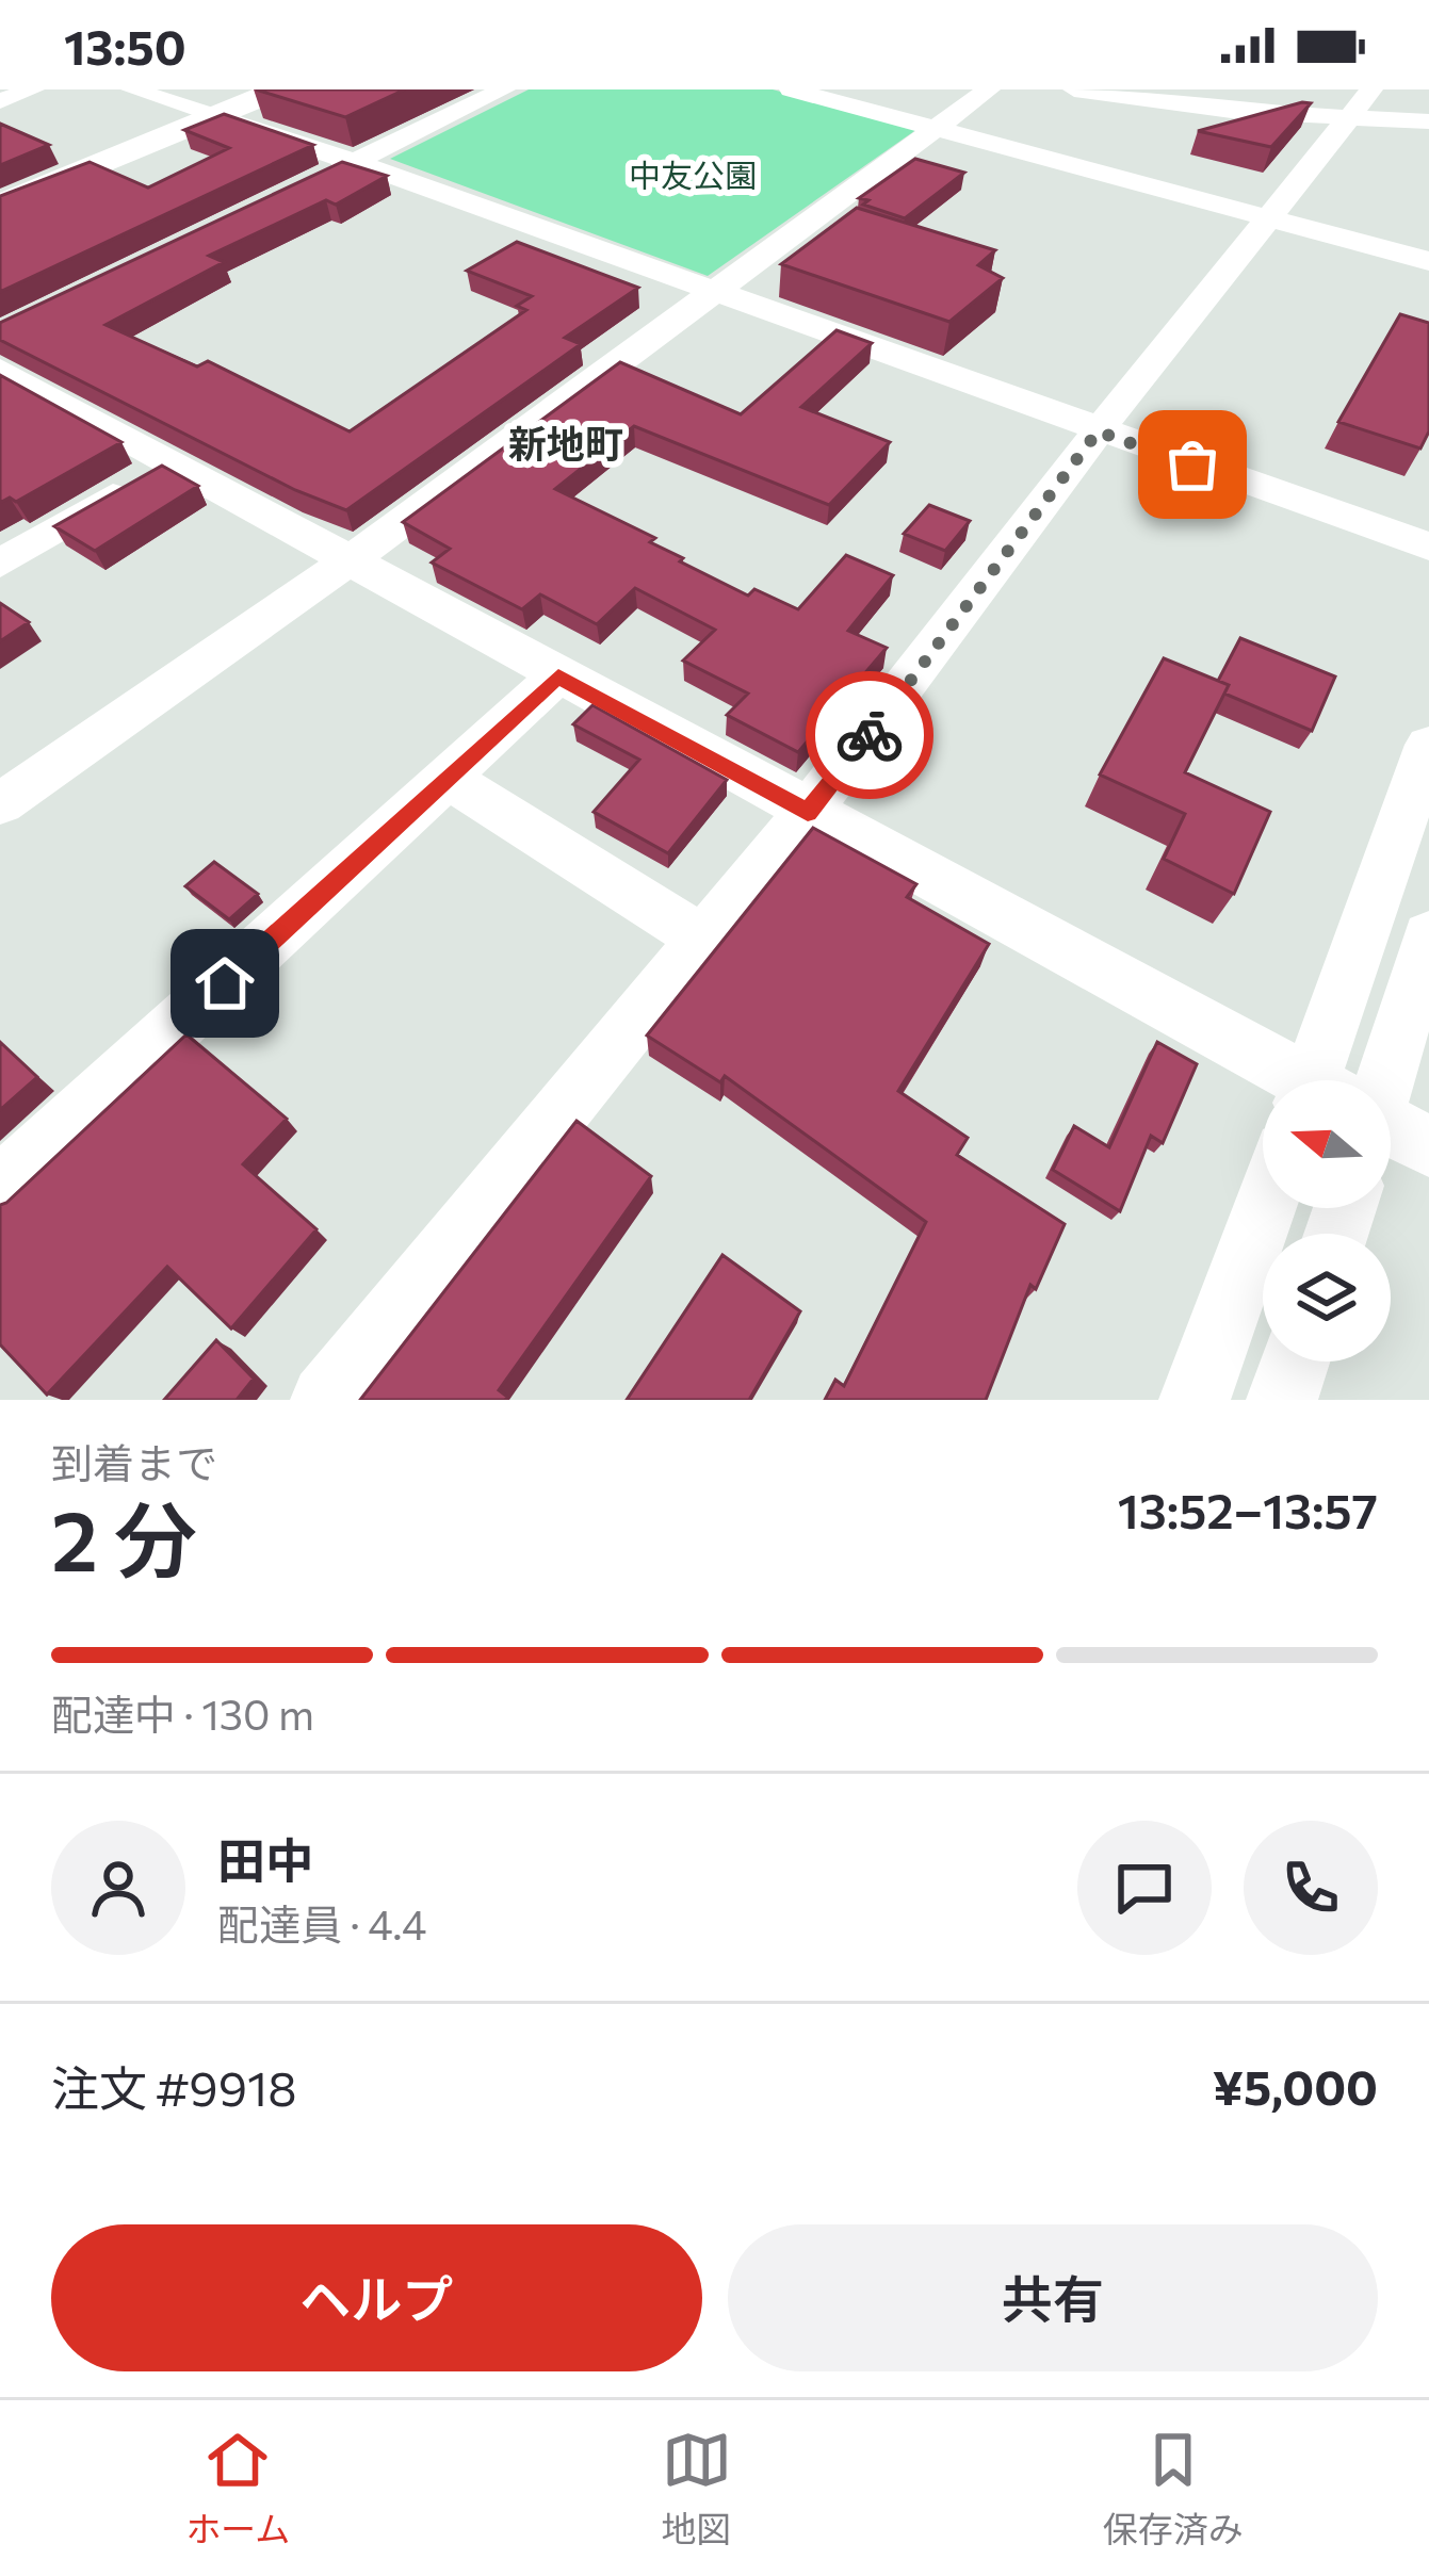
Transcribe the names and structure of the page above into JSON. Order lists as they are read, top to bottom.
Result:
{
  "districts": ["新地町"],
  "parks": ["中友公園"],
  "north": "left",
  "page": {
    "status": "13:50",
    "heading": ["2 分", "到着まで", "13:52–13:57"],
    "panel": [
      "田中",
      "配達員 · 4.4",
      "注文 #9918",
      "¥5,000"
    ],
    "bar": "配達中 · 130 m",
    "buttons": ["ヘルプ", "共有"],
    "tabs": ["ホーム", "地図", "保存済み"]
  }
}
